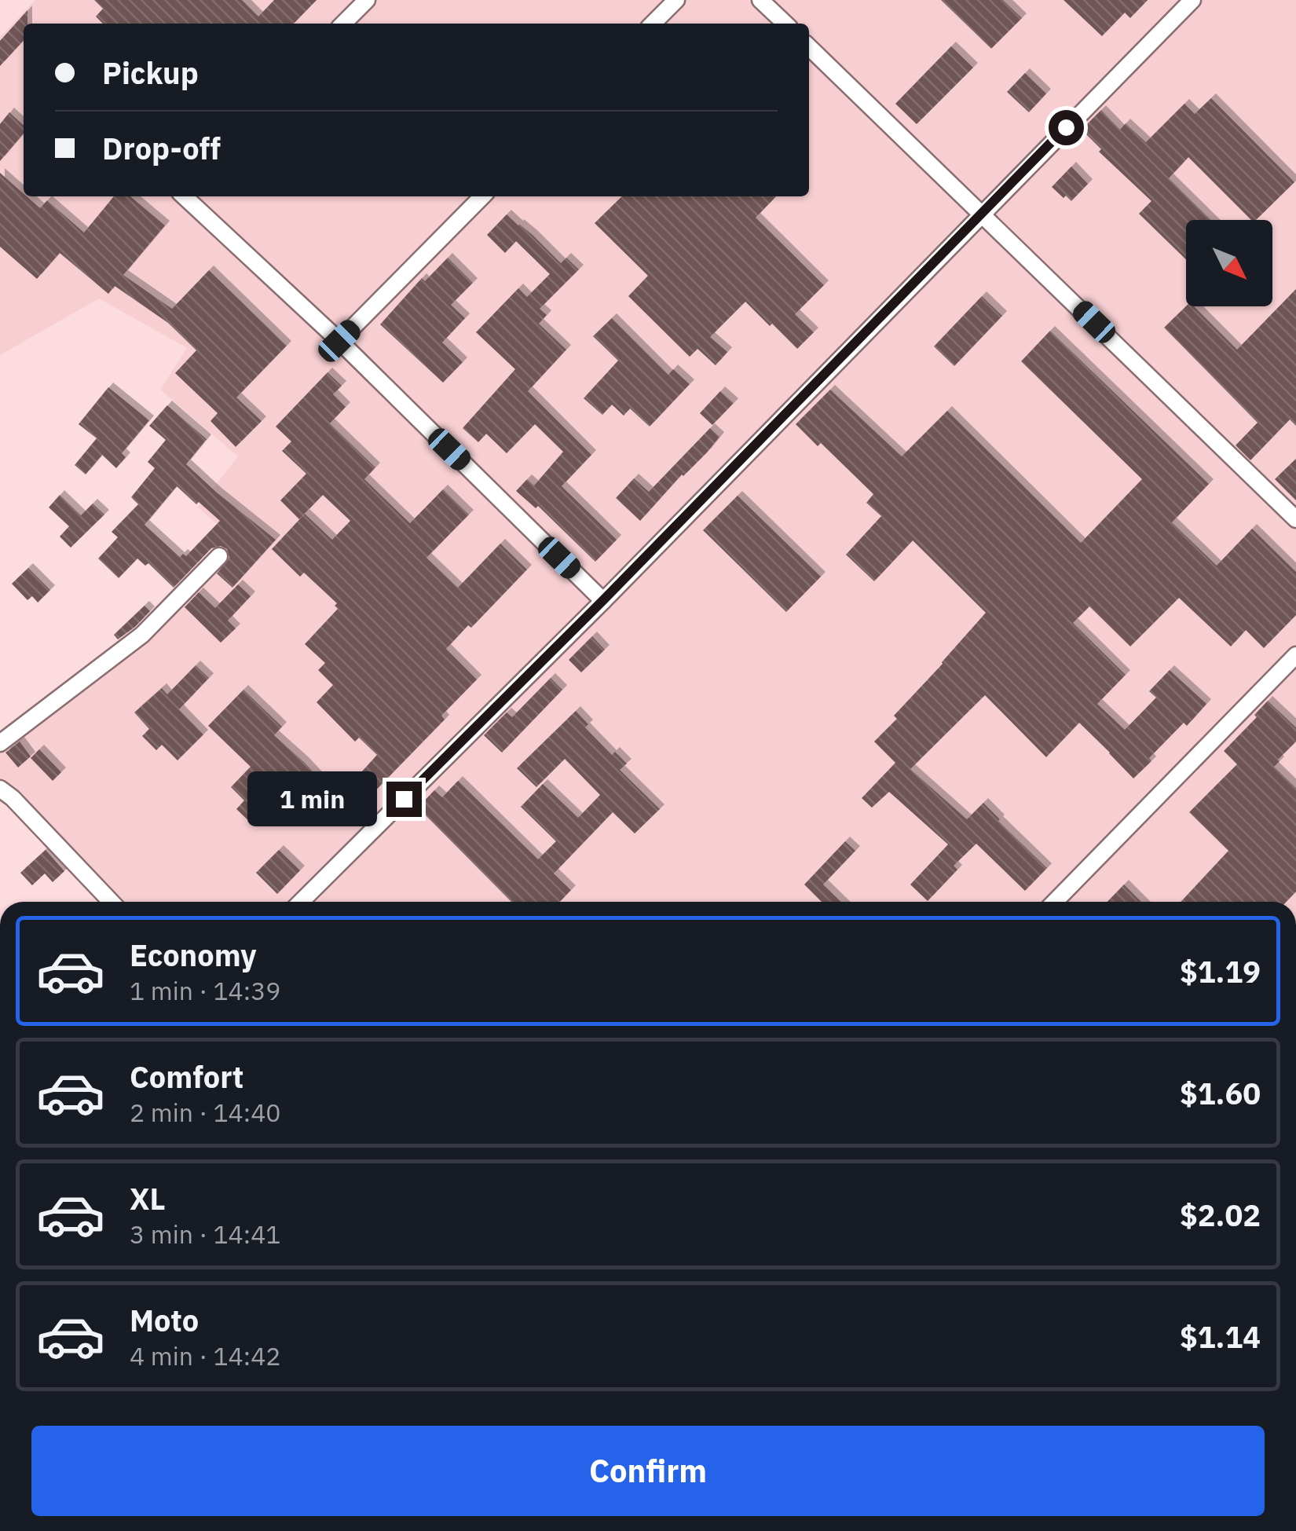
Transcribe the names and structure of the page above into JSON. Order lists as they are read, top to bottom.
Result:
{
  "north": "bottom right",
  "page": {
    "banner": ["Pickup", "Drop-off"],
    "bubble": "1 min",
    "list": [
      {
        "name": "Economy",
        "note": "1 min · 14:39",
        "value": "$1.19"
      },
      {
        "name": "Comfort",
        "note": "2 min · 14:40",
        "value": "$1.60"
      },
      {
        "name": "XL",
        "note": "3 min · 14:41",
        "value": "$2.02"
      },
      {
        "name": "Moto",
        "note": "4 min · 14:42",
        "value": "$1.14"
      }
    ],
    "buttons": "Confirm"
  }
}
